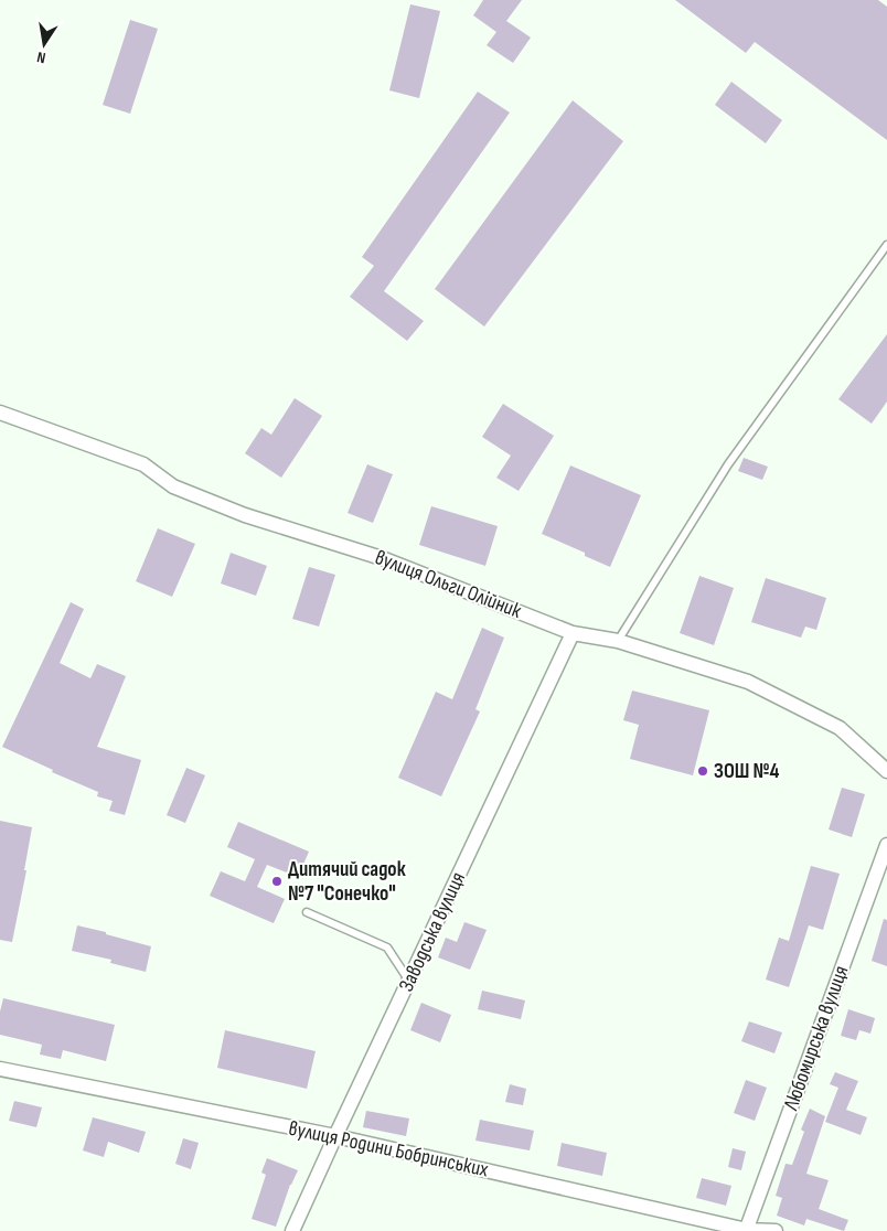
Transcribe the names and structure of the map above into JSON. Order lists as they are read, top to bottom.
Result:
{
  "streets": {
    "street": [
      "вулиця Ольги Олійник",
      "Заводська вулиця",
      "Любомирська вулиця",
      "вулиця Родини Бобринських"
    ]
  },
  "crossings": [
    ["вулиця Ольги Олійник", "Заводська вулиця"],
    ["Заводська вулиця", "вулиця Родини Бобринських"],
    ["Любомирська вулиця", "вулиця Родини Бобринських"]
  ],
  "places": ["ЗОШ №4", "Дитячий садок №7 \"Сонечко\""],
  "north": "bottom"
}
